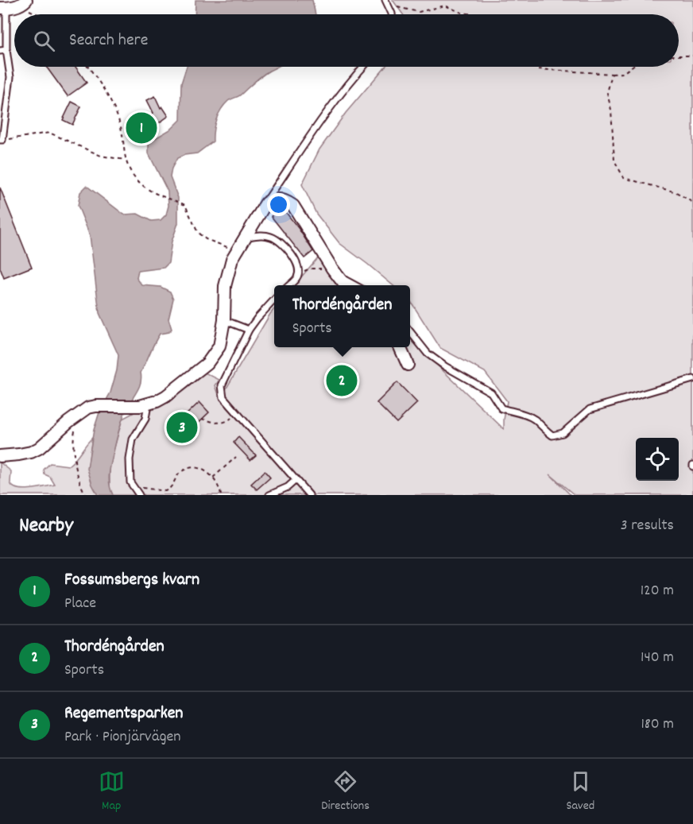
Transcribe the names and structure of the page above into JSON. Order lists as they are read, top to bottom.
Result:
{
  "page": {
    "search": "Search here",
    "pins": ["1", "2", "3"],
    "popup": ["Thordéngården", "Sports"],
    "heading": ["Nearby", "3 results"],
    "list": [
      {
        "mark": "1",
        "name": "Fossumsbergs kvarn",
        "note": "Place",
        "value": "120 m"
      },
      {
        "mark": "2",
        "name": "Thordéngården",
        "note": "Sports",
        "value": "140 m"
      },
      {
        "mark": "3",
        "name": "Regementsparken",
        "note": "Park · Pionjärvägen",
        "value": "180 m"
      }
    ],
    "nav": ["Map", "Directions", "Saved"]
  }
}
